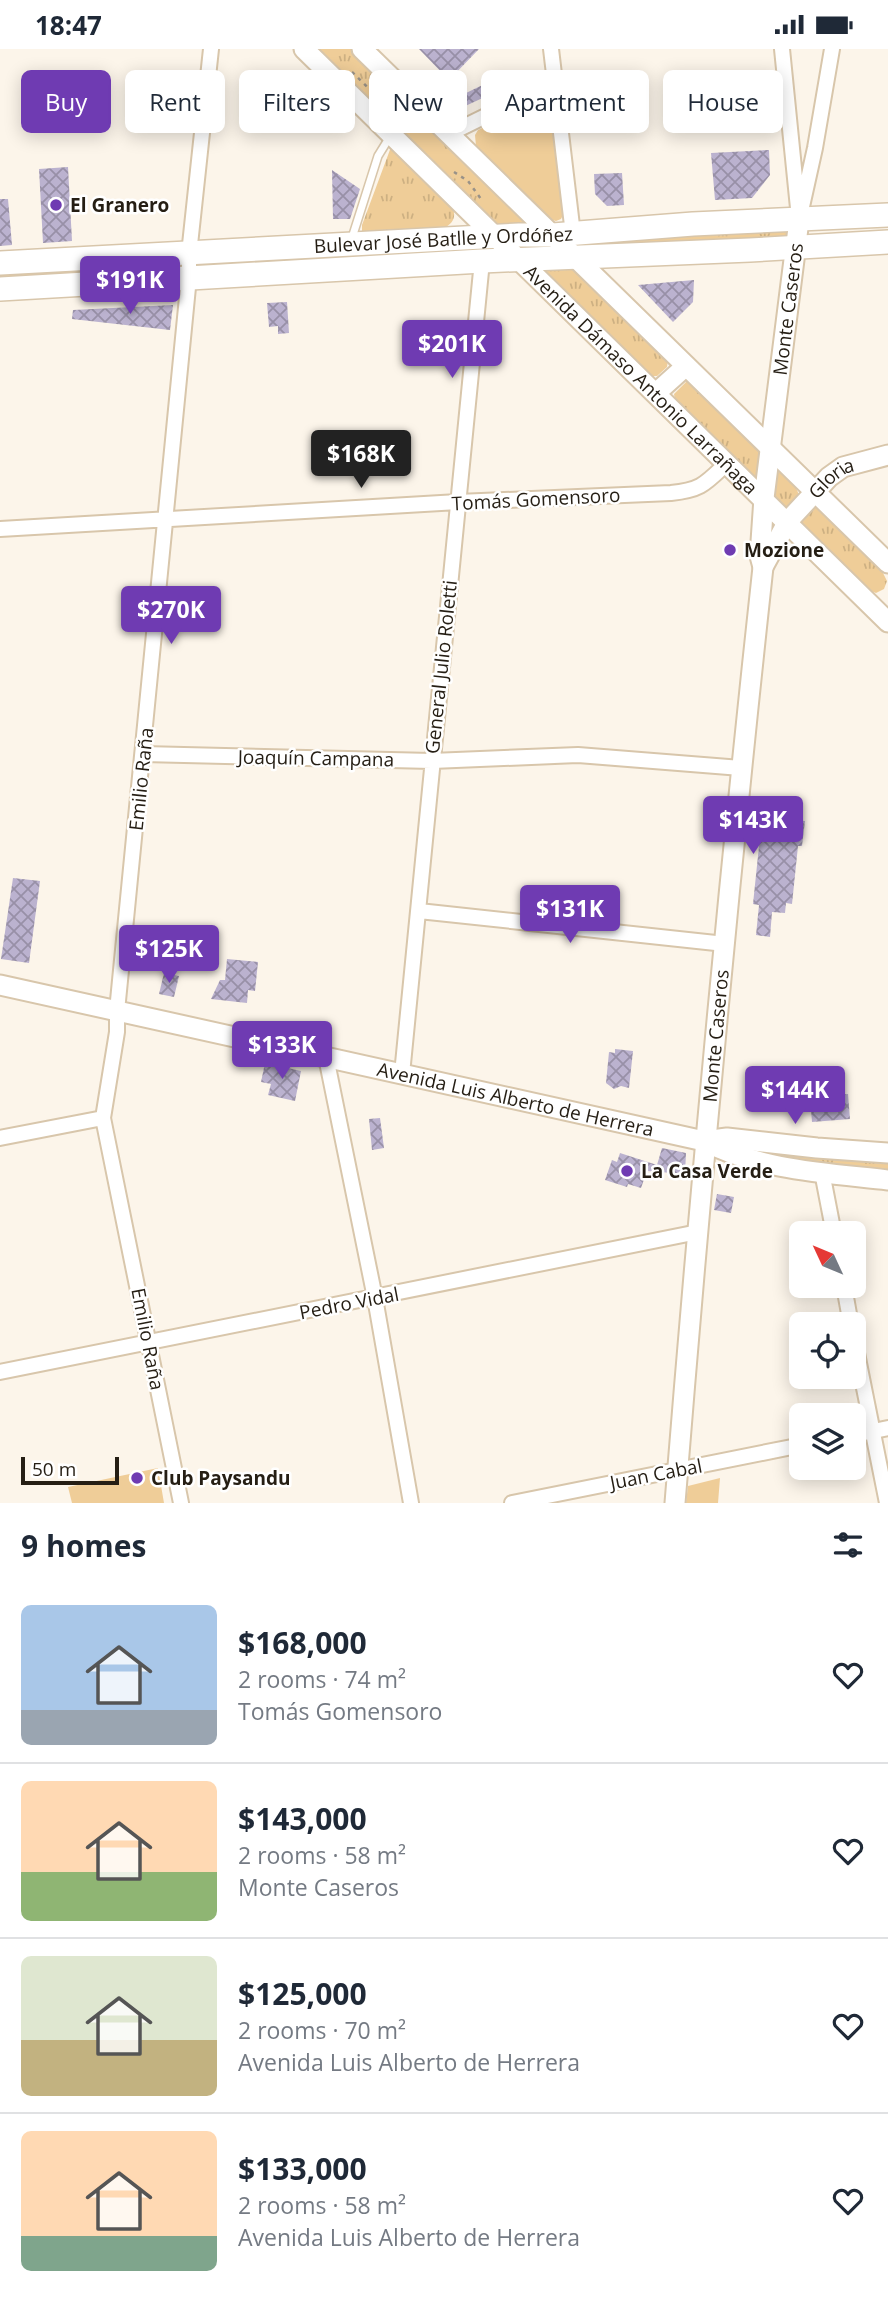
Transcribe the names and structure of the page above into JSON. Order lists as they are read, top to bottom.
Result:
{
  "streets": {
    "main road": ["Bulevar José Batlle y Ordóñez"],
    "street": [
      "Monte Caseros",
      "Avenida Dámaso Antonio Larrañaga",
      "Gloria",
      "Tomás Gomensoro",
      "General Julio Roletti",
      "Joaquín Campana",
      "Emilio Raña",
      "Avenida Luis Alberto de Herrera",
      "Pedro Vidal",
      "Juan Cabal"
    ]
  },
  "crossings": [
    ["Bulevar José Batlle y Ordóñez", "Monte Caseros"],
    ["Bulevar José Batlle y Ordóñez", "Avenida Dámaso Antonio Larrañaga"],
    ["Bulevar José Batlle y Ordóñez", "General Julio Roletti"],
    ["Bulevar José Batlle y Ordóñez", "Emilio Raña"],
    ["Monte Caseros", "Avenida Dámaso Antonio Larrañaga"],
    ["Monte Caseros", "Gloria"],
    ["Monte Caseros", "Joaquín Campana"],
    ["Monte Caseros", "Avenida Luis Alberto de Herrera"],
    ["Monte Caseros", "Pedro Vidal"],
    ["Monte Caseros", "Juan Cabal"],
    ["Avenida Dámaso Antonio Larrañaga", "Gloria"],
    ["Avenida Dámaso Antonio Larrañaga", "Tomás Gomensoro"],
    ["Tomás Gomensoro", "General Julio Roletti"],
    ["Tomás Gomensoro", "Emilio Raña"],
    ["General Julio Roletti", "Joaquín Campana"],
    ["General Julio Roletti", "Avenida Luis Alberto de Herrera"],
    ["Joaquín Campana", "Emilio Raña"],
    ["Emilio Raña", "Avenida Luis Alberto de Herrera"],
    ["Emilio Raña", "Pedro Vidal"]
  ],
  "places": [
    "El Granero",
    "Mozione",
    "La Casa Verde",
    "Club Paysandu"
  ],
  "scale_bar": "50 m",
  "north": "top left",
  "page": {
    "status": "18:47",
    "chip": [
      "Buy",
      "Rent",
      "Filters",
      "New",
      "Apartment",
      "House"
    ],
    "price": [
      "$191K",
      "$201K",
      "$168K",
      "$270K",
      "$143K",
      "$131K",
      "$125K",
      "$133K",
      "$144K"
    ],
    "scale": "50 m",
    "heading": "9 homes",
    "list": [
      {
        "name": "$168,000",
        "note": "2 rooms · 74 m² · Tomás Gomensoro"
      },
      {
        "name": "$143,000",
        "note": "2 rooms · 58 m² · Monte Caseros"
      },
      {
        "name": "$125,000",
        "note": "2 rooms · 70 m² · Avenida Luis Alberto de Herrera"
      },
      {
        "name": "$133,000",
        "note": "2 rooms · 58 m² · Avenida Luis Alberto de Herrera"
      }
    ]
  }
}
